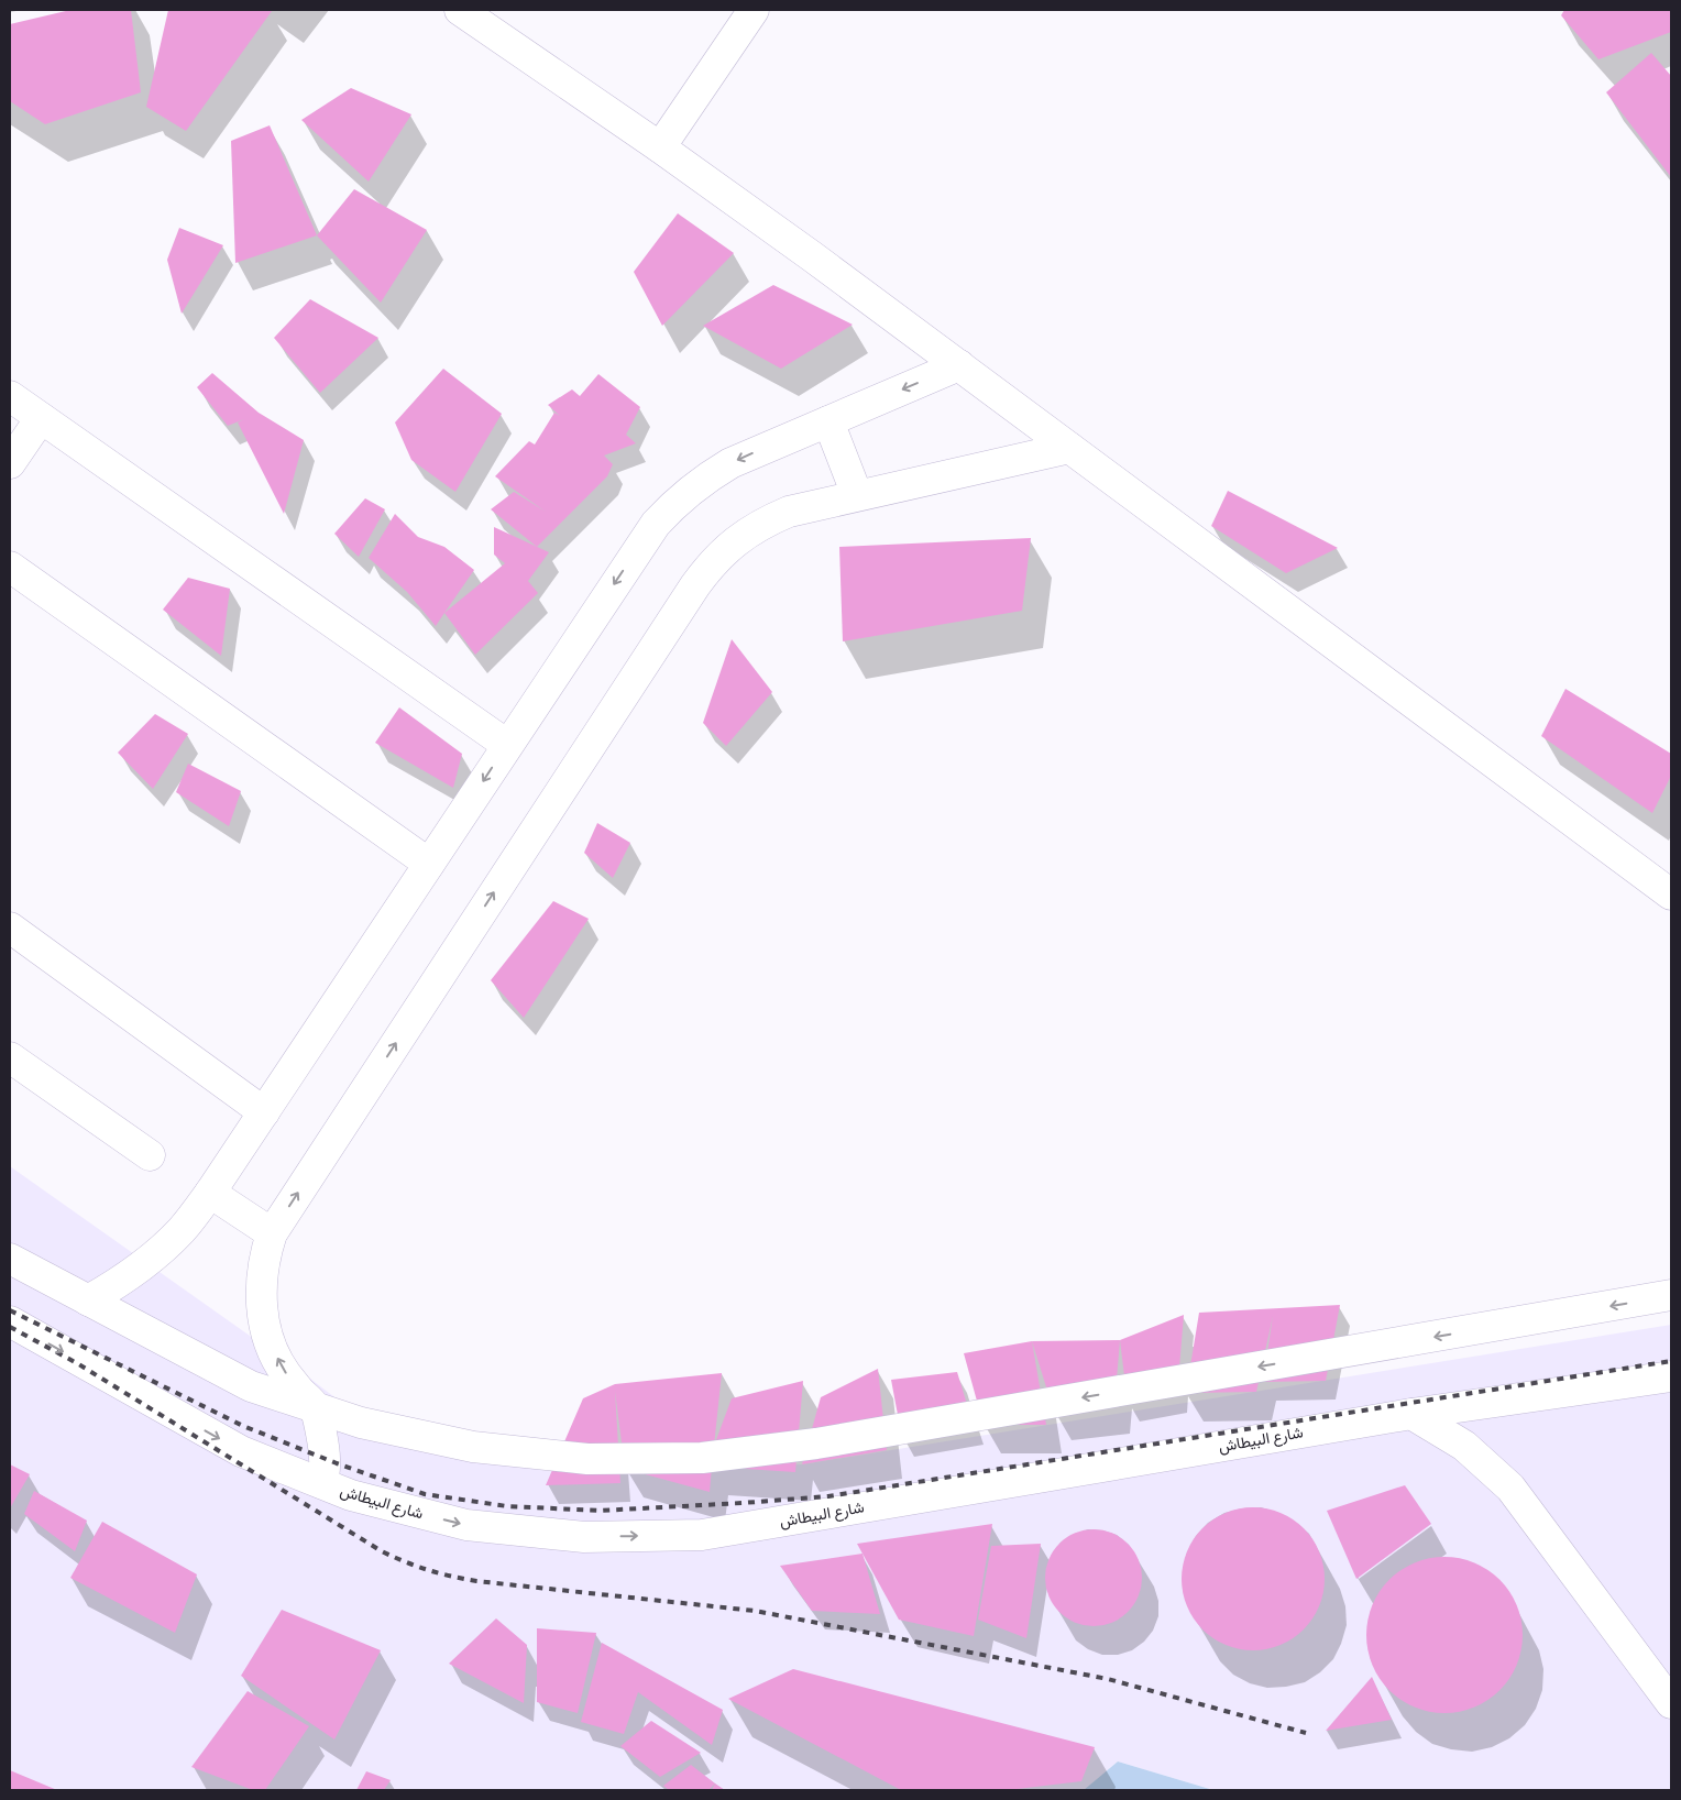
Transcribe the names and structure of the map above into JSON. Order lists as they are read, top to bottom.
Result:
{
  "streets": {
    "lane": ["شارع البيطاش"]
  }
}
